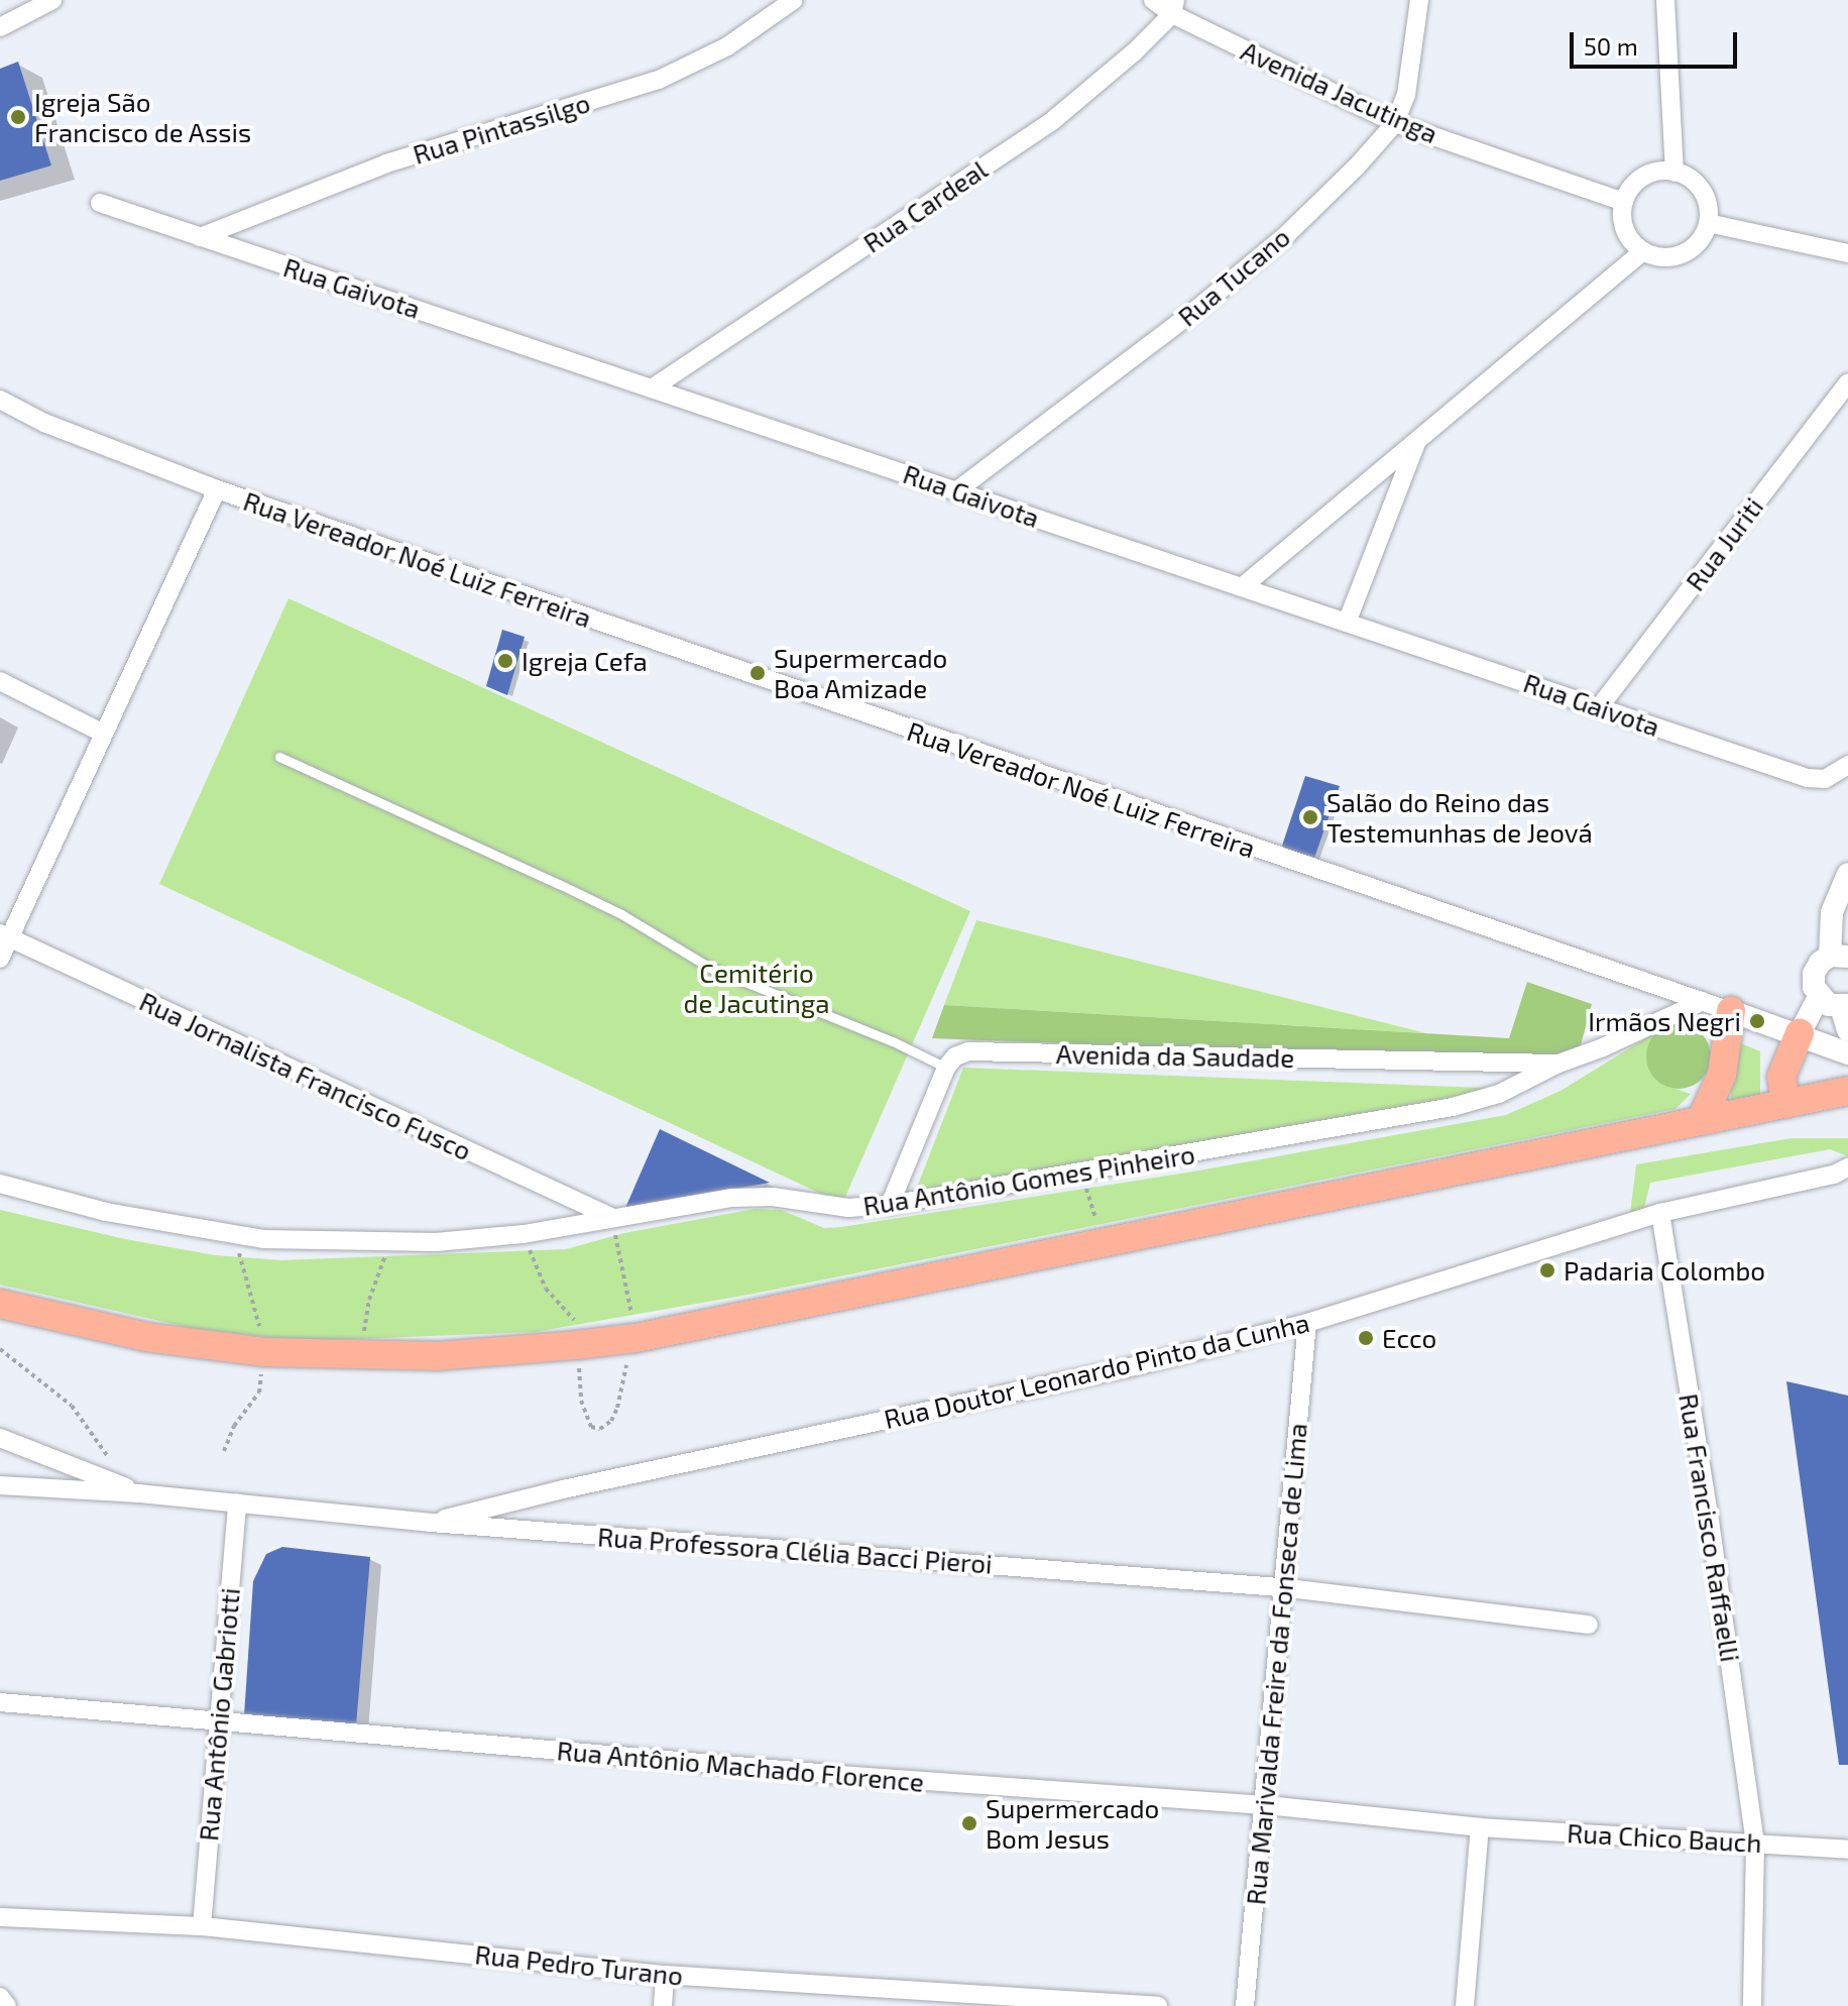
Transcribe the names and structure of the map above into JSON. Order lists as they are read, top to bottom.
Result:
{
  "streets": {
    "street": [
      "Avenida Jacutinga",
      "Rua Pintassilgo",
      "Rua Cardeal",
      "Rua Tucano",
      "Rua Gaivota",
      "Rua Juriti",
      "Rua Vereador Noé Luiz Ferreira",
      "Avenida da Saudade",
      "Rua Jornalista Francisco Fusco",
      "Rua Antônio Gomes Pinheiro",
      "Rua Doutor Leonardo Pinto da Cunha",
      "Rua Francisco Raffaelli",
      "Rua Professora Clélia Bacci Pieroi",
      "Rua Marivalda Freire da Fonseca de Lima",
      "Rua Antônio Gabriotti",
      "Rua Antônio Machado Florence",
      "Rua Chico Bauch",
      "Rua Pedro Turano"
    ]
  },
  "crossings": [
    ["Avenida Jacutinga", "Rua Cardeal"],
    ["Avenida Jacutinga", "Rua Tucano"],
    ["Rua Pintassilgo", "Rua Gaivota"],
    ["Rua Cardeal", "Rua Gaivota"],
    ["Rua Tucano", "Rua Gaivota"],
    ["Rua Gaivota", "Rua Juriti"],
    ["Rua Vereador Noé Luiz Ferreira", "Rua Antônio Gomes Pinheiro"],
    ["Avenida da Saudade", "Rua Antônio Gomes Pinheiro"],
    ["Rua Jornalista Francisco Fusco", "Rua Antônio Gomes Pinheiro"],
    ["Rua Doutor Leonardo Pinto da Cunha", "Rua Francisco Raffaelli"],
    ["Rua Doutor Leonardo Pinto da Cunha", "Rua Professora Clélia Bacci Pieroi"],
    ["Rua Doutor Leonardo Pinto da Cunha", "Rua Marivalda Freire da Fonseca de Lima"],
    ["Rua Francisco Raffaelli", "Rua Chico Bauch"],
    ["Rua Professora Clélia Bacci Pieroi", "Rua Marivalda Freire da Fonseca de Lima"],
    ["Rua Professora Clélia Bacci Pieroi", "Rua Antônio Gabriotti"],
    ["Rua Marivalda Freire da Fonseca de Lima", "Rua Antônio Machado Florence"],
    ["Rua Antônio Gabriotti", "Rua Antônio Machado Florence"],
    ["Rua Antônio Gabriotti", "Rua Pedro Turano"],
    ["Rua Antônio Machado Florence", "Rua Chico Bauch"]
  ],
  "parks": ["Cemitério de Jacutinga"],
  "places": [
    "Igreja São Francisco de Assis",
    "Igreja Cefa",
    "Supermercado Boa Amizade",
    "Salão do Reino das Testemunhas de Jeová",
    "Irmãos Negri",
    "Padaria Colombo",
    "Ecco",
    "Supermercado Bom Jesus"
  ],
  "scale_bar": "50 m"
}
